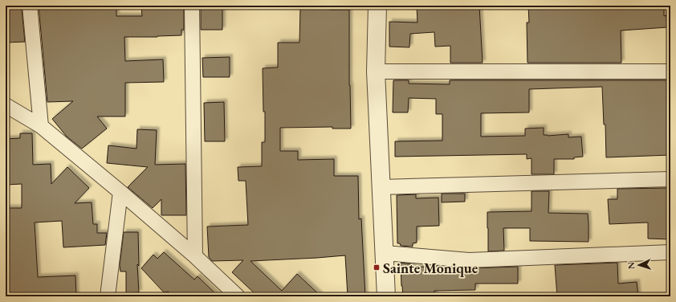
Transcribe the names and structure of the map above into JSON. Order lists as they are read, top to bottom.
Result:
{
  "places": {
    "transit": ["Sainte Monique"]
  },
  "north": "left"
}
